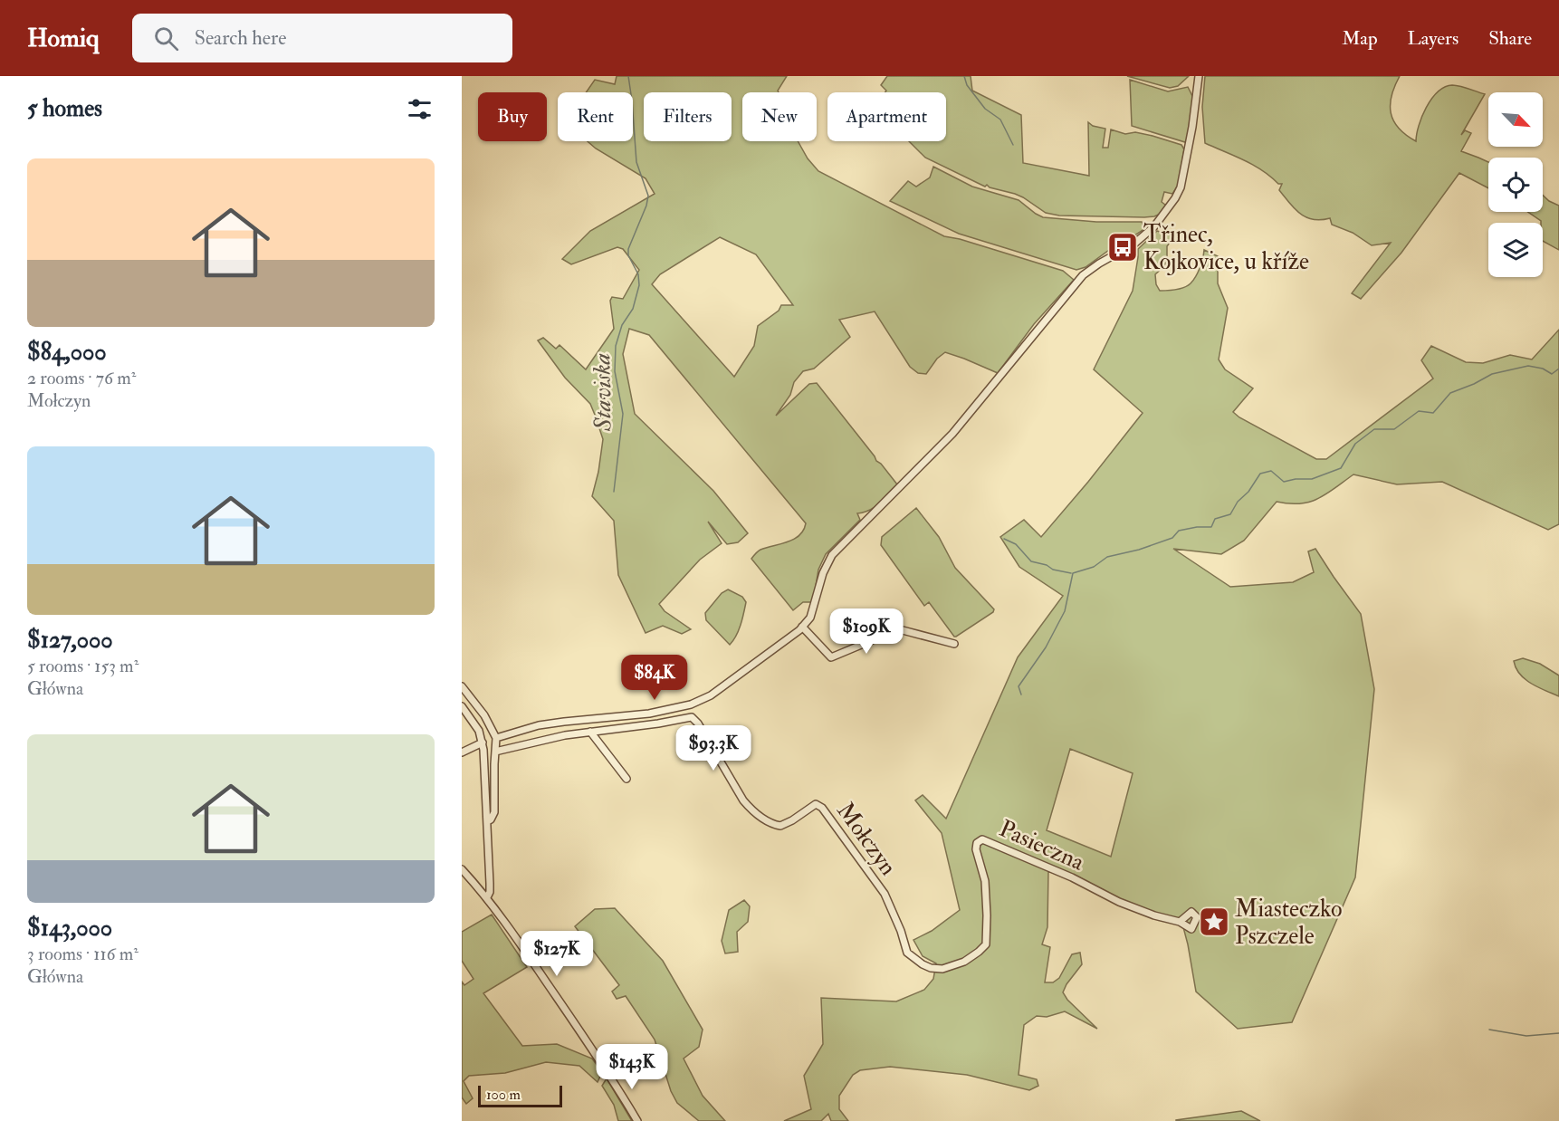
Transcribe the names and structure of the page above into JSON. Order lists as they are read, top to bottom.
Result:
{
  "streets": {
    "street": ["Mołczyn", "Pasieczna"]
  },
  "crossings": [
    ["Mołczyn", "Pasieczna"]
  ],
  "water": ["Staviska"],
  "places": {
    "bus stop": ["Třinec, Kojkovice, u kříže"],
    "place": ["Miasteczko Pszczele"]
  },
  "scale_bar": "100 m",
  "north": "bottom right",
  "page": {
    "header": "Homiq",
    "search": "Search here",
    "nav": ["Map", "Layers", "Share"],
    "heading": "5 homes",
    "chip": [
      "Buy",
      "Rent",
      "Filters",
      "New",
      "Apartment"
    ],
    "list": [
      {
        "name": "$84,000",
        "note": "2 rooms · 76 m² · Mołczyn"
      },
      {
        "name": "$127,000",
        "note": "5 rooms · 153 m² · Główna"
      },
      {
        "name": "$143,000",
        "note": "3 rooms · 116 m² · Główna"
      }
    ],
    "price": [
      "$109K",
      "$84K",
      "$93.3K",
      "$127K",
      "$143K"
    ],
    "scale": "100 m"
  }
}
